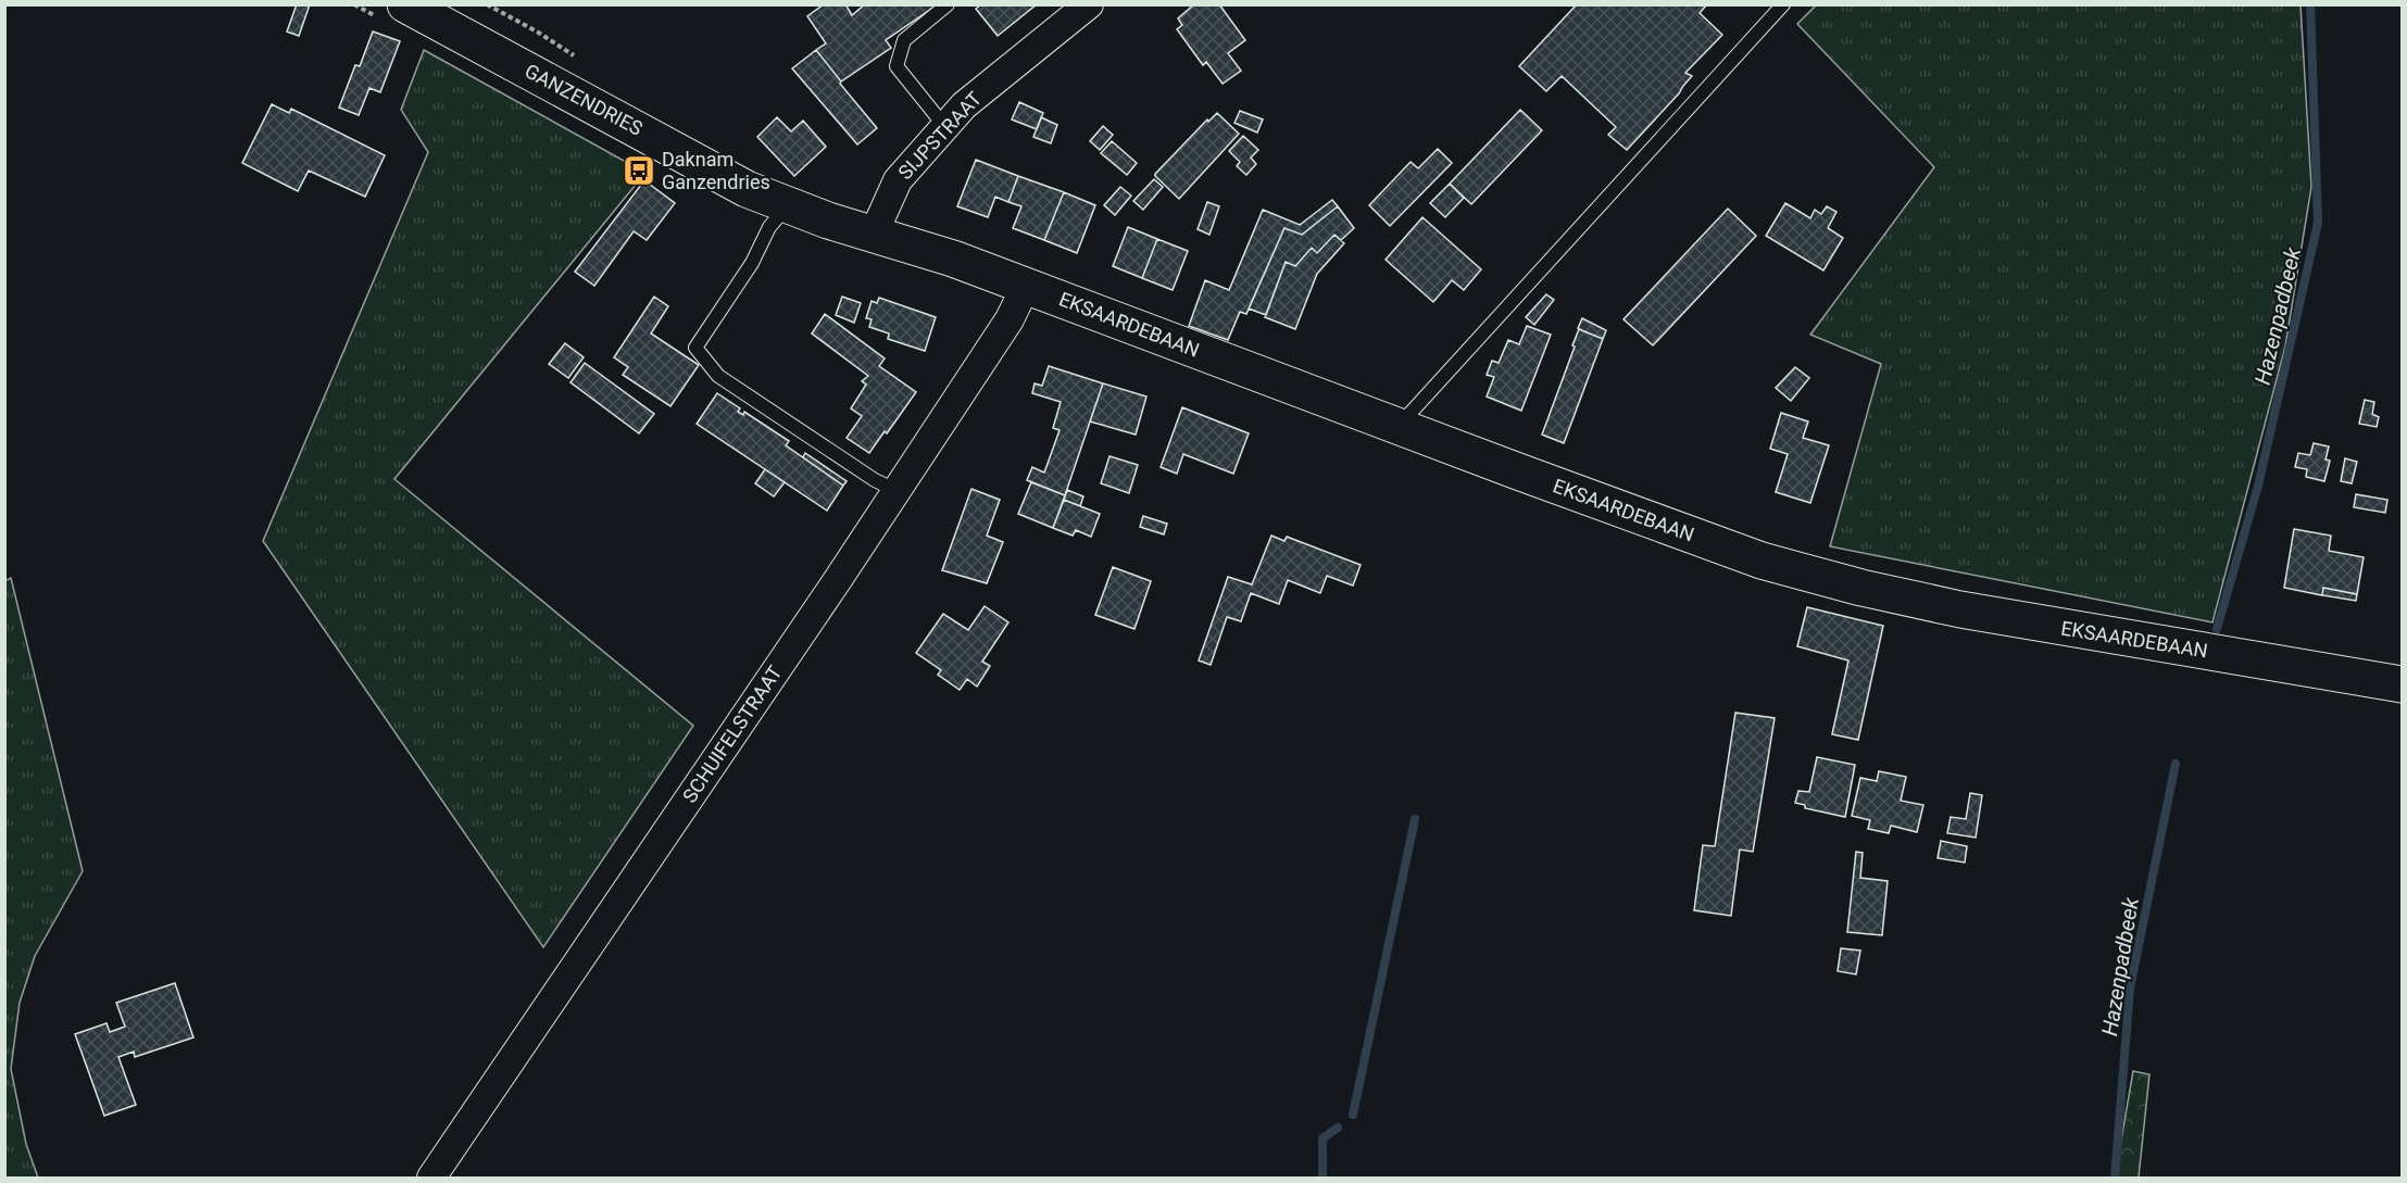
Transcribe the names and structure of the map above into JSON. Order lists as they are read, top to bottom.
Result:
{
  "streets": {
    "main road": ["GANZENDRIES", "EKSAARDEBAAN"],
    "street": ["SIJPSTRAAT", "SCHUIFELSTRAAT"]
  },
  "crossings": [
    ["GANZENDRIES", "SIJPSTRAAT"],
    ["GANZENDRIES", "EKSAARDEBAAN"],
    ["SIJPSTRAAT", "EKSAARDEBAAN"],
    ["EKSAARDEBAAN", "SCHUIFELSTRAAT"]
  ],
  "water": ["Hazenpadbeek"],
  "places": {
    "bus stop": ["Daknam Ganzendries"]
  }
}
